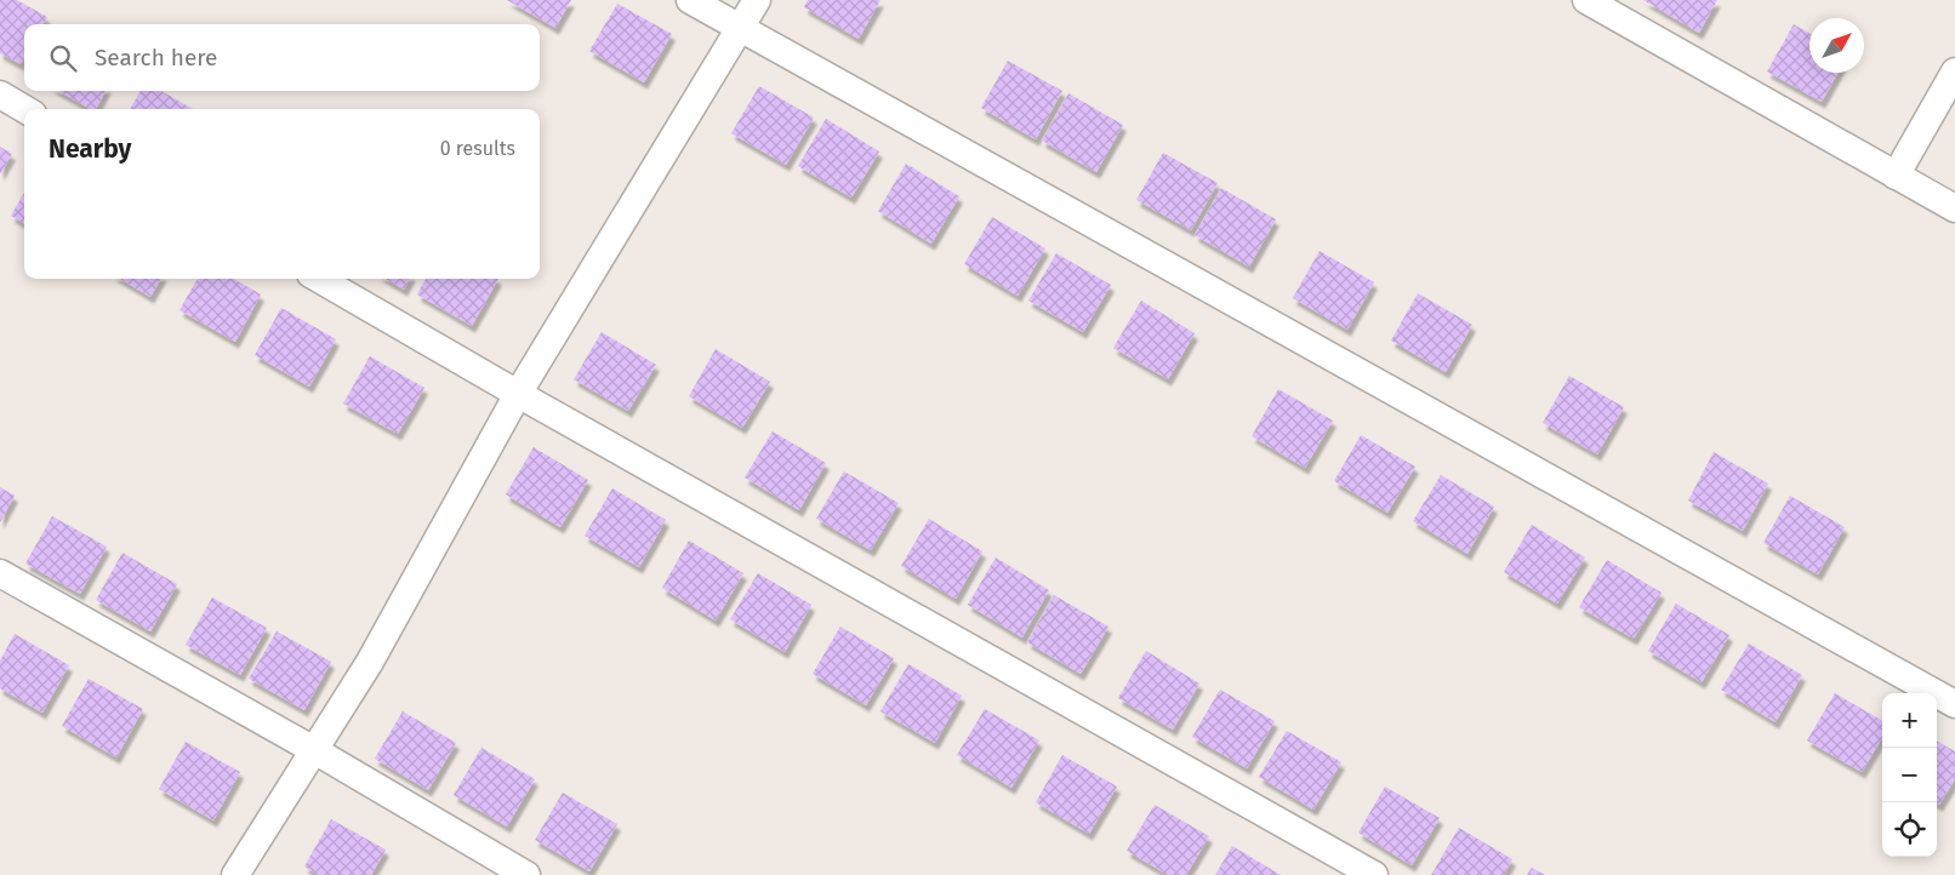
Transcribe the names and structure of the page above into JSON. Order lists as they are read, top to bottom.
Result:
{
  "north": "top right",
  "page": {
    "search": "Search here",
    "heading": ["Nearby", "0 results"],
    "map_buttons": ["+", "−"]
  }
}
